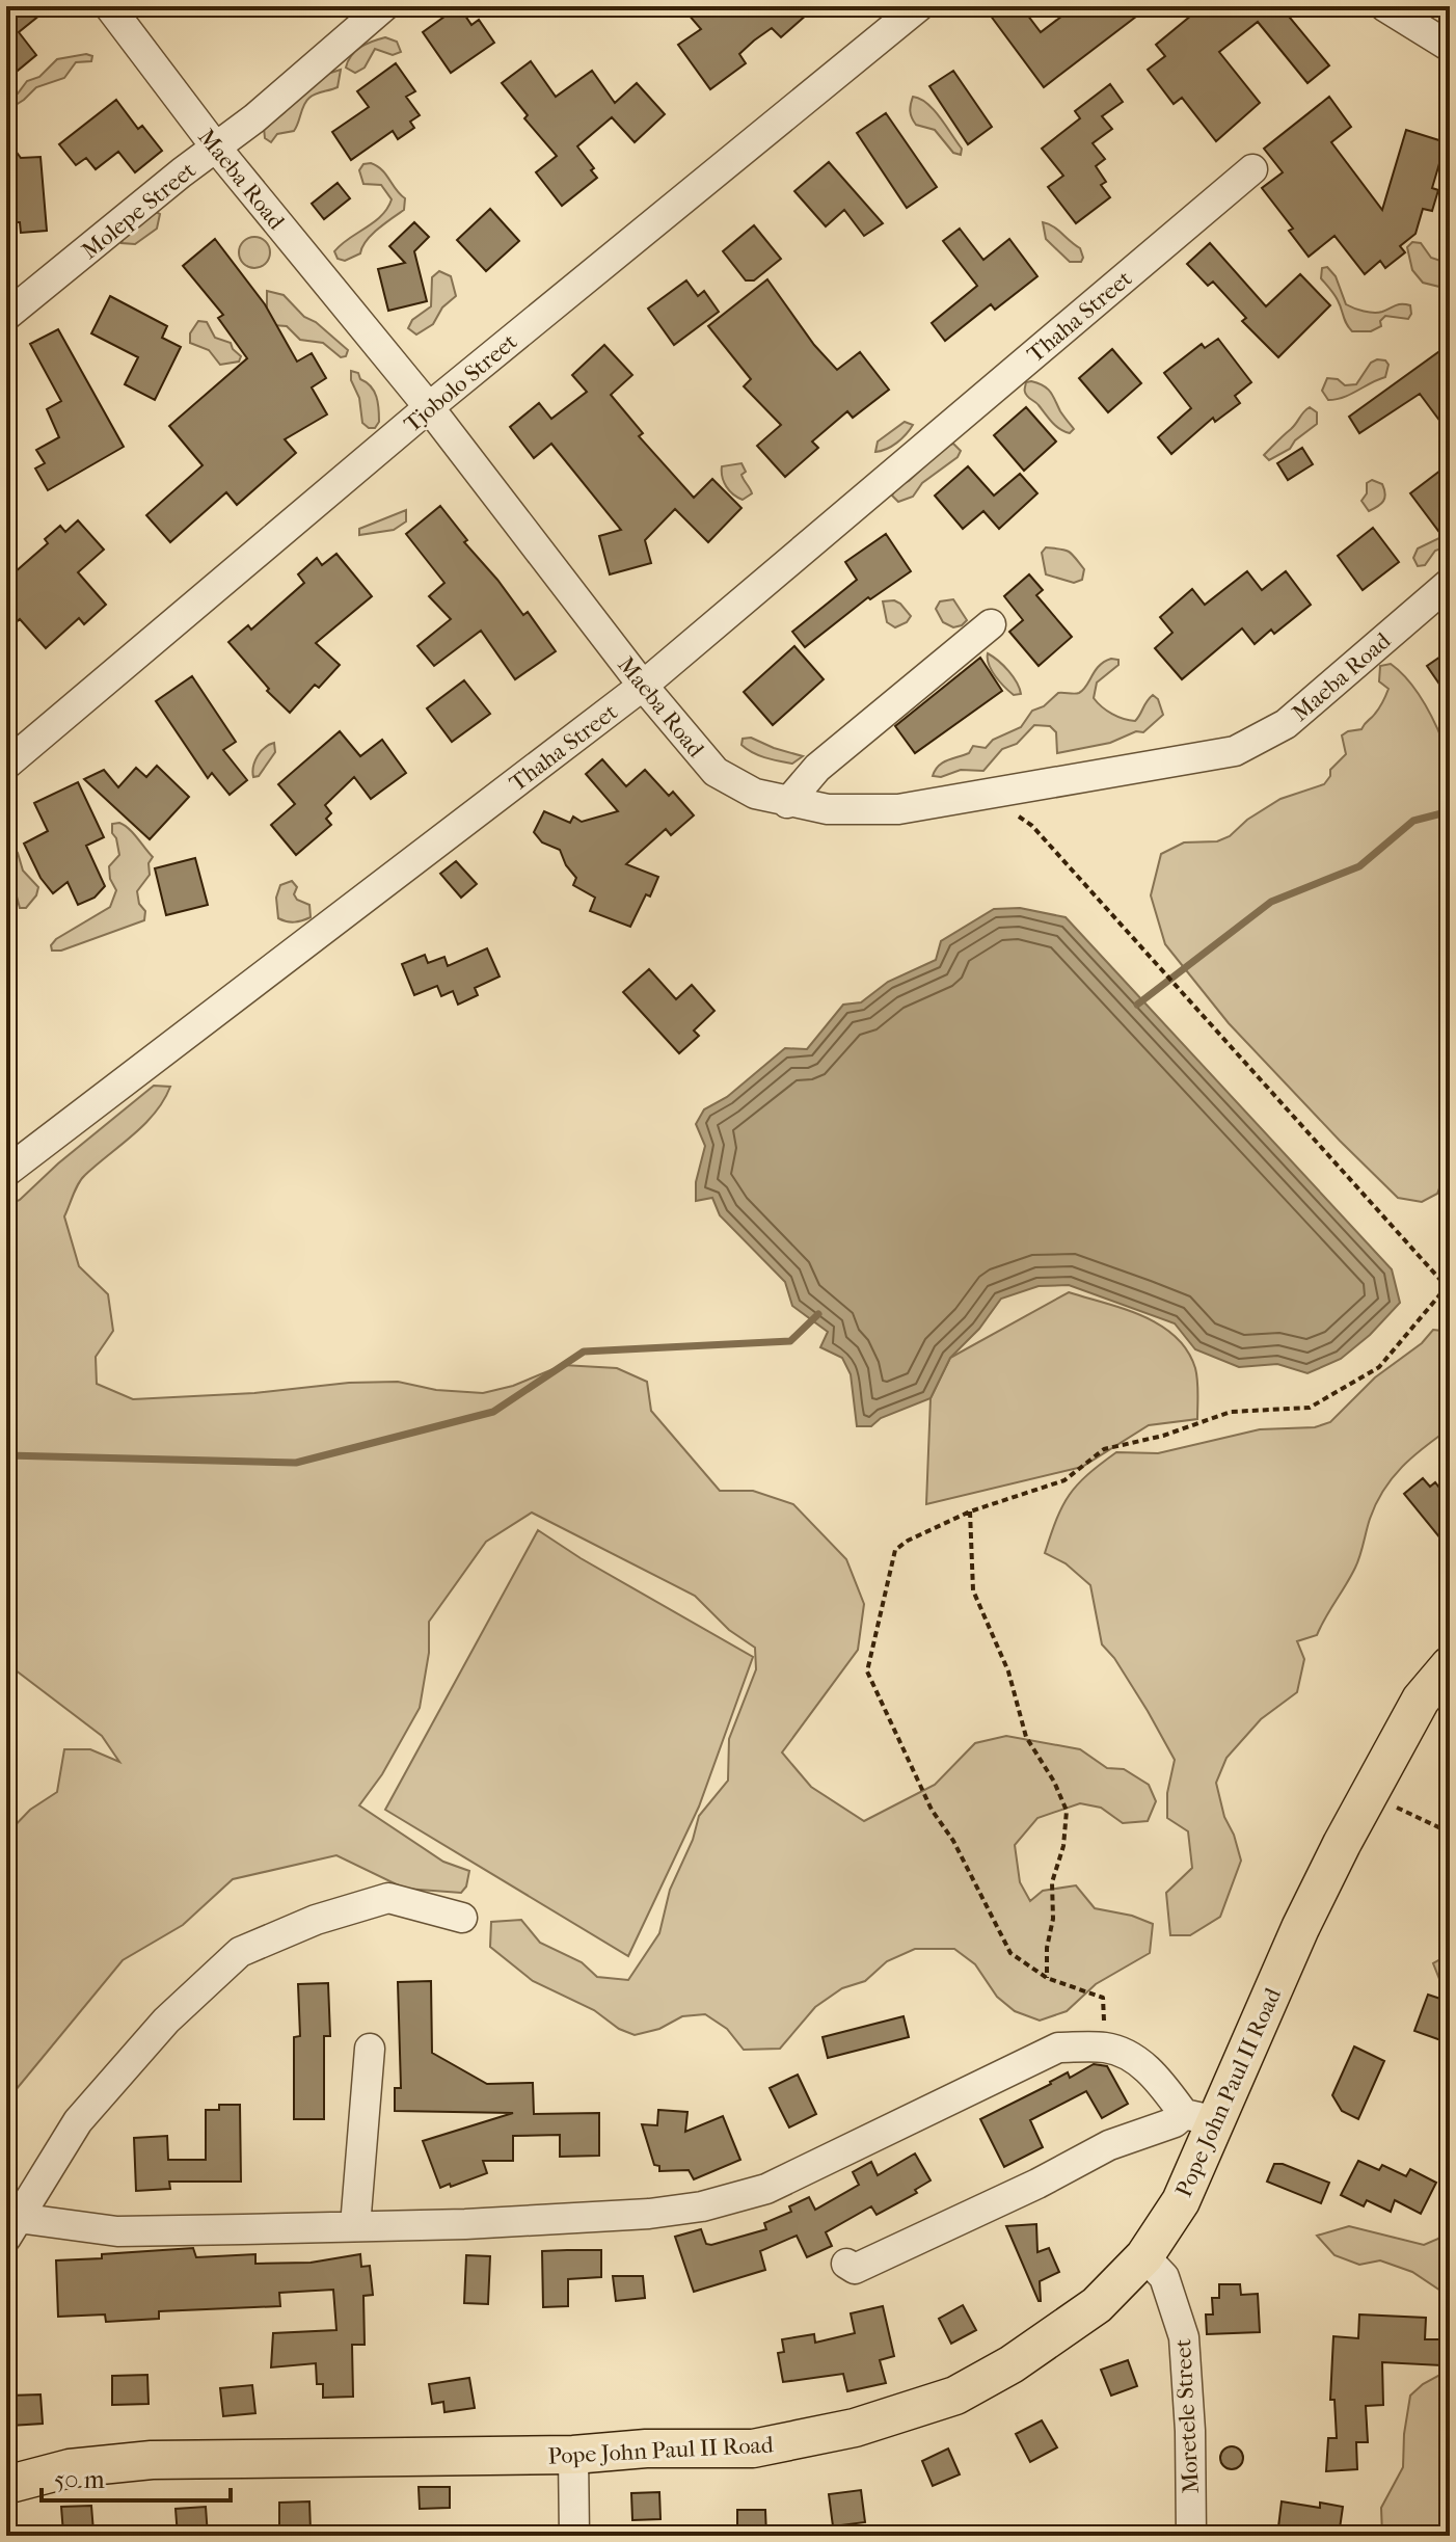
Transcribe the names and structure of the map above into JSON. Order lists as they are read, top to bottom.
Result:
{
  "streets": {
    "main road": ["Pope John Paul II Road"],
    "street": [
      "Maeba Road",
      "Molepe Street",
      "Thaha Street",
      "Tjobolo Street",
      "Moretele Street"
    ]
  },
  "crossings": [
    ["Maeba Road", "Molepe Street"],
    ["Maeba Road", "Thaha Street"],
    ["Maeba Road", "Tjobolo Street"],
    ["Pope John Paul II Road", "Moretele Street"]
  ],
  "scale_bar": "50 m"
}
